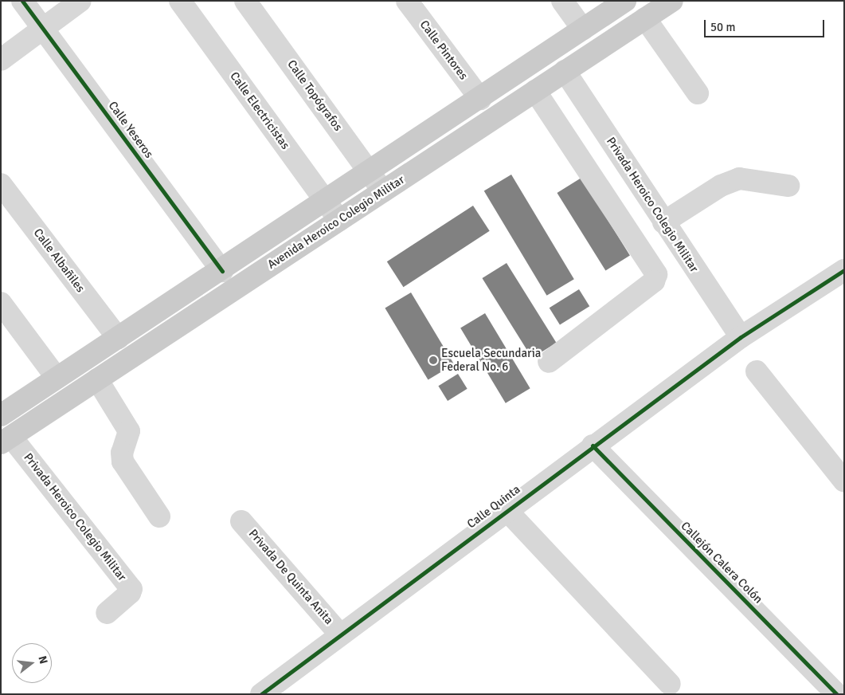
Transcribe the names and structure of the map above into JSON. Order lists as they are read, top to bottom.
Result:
{
  "streets": {
    "main road": ["Avenida Heroico Colegio Militar"],
    "street": [
      "Calle Pintores",
      "Calle Topógrafos",
      "Calle Electricistas",
      "Calle Yeseros",
      "Privada Heroico Colegio Militar",
      "Calle Albañiles",
      "Calle Quinta",
      "Callejón Calera Colón",
      "Privada De Quinta Anita"
    ]
  },
  "crossings": [
    ["Calle Pintores", "Avenida Heroico Colegio Militar"],
    ["Calle Topógrafos", "Avenida Heroico Colegio Militar"],
    ["Calle Electricistas", "Avenida Heroico Colegio Militar"],
    ["Calle Yeseros", "Avenida Heroico Colegio Militar"],
    ["Privada Heroico Colegio Militar", "Avenida Heroico Colegio Militar"],
    ["Privada Heroico Colegio Militar", "Calle Quinta"],
    ["Avenida Heroico Colegio Militar", "Calle Albañiles"],
    ["Calle Quinta", "Callejón Calera Colón"],
    ["Calle Quinta", "Privada De Quinta Anita"]
  ],
  "places": ["Escuela Secundaria Federal No. 6"],
  "scale_bar": "50 m",
  "north": "right"
}
